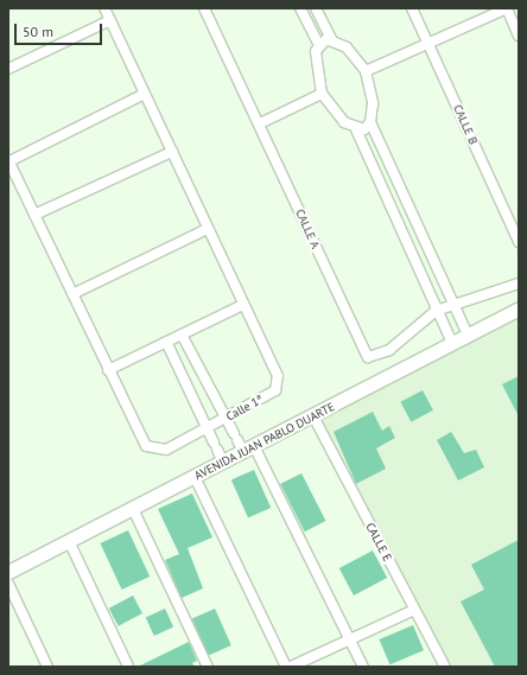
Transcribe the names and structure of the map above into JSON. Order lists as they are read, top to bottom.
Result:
{
  "streets": {
    "street": [
      "CALLE B",
      "CALLE A",
      "Calle 1ª",
      "AVENIDA JUAN PABLO DUARTE",
      "CALLE E"
    ]
  },
  "crossings": [
    ["AVENIDA JUAN PABLO DUARTE", "CALLE E"]
  ],
  "scale_bar": "50 m"
}
